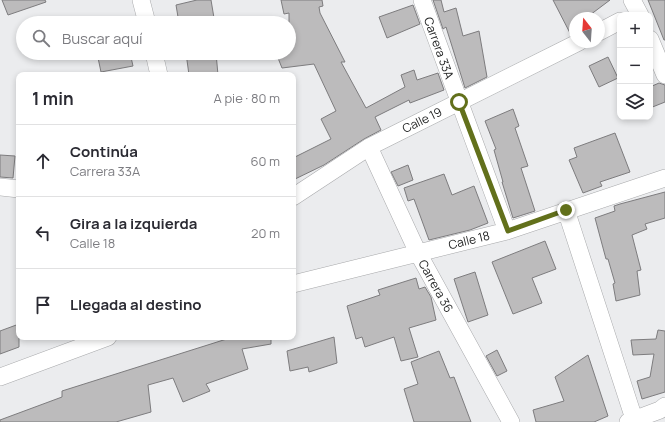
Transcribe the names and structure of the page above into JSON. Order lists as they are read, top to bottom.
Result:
{
  "streets": {
    "street": [
      "Carrera 33A",
      "Calle 19",
      "Calle 18",
      "Carrera 36"
    ]
  },
  "crossings": [
    ["Carrera 33A", "Calle 19"],
    ["Carrera 33A", "Calle 18"],
    ["Calle 19", "Carrera 36"],
    ["Calle 18", "Carrera 36"]
  ],
  "north": "top",
  "page": {
    "map_buttons": ["+", "−"],
    "search": "Buscar aquí",
    "heading": ["1 min", "A pie · 80 m"],
    "list": [
      ["Continúa", "Carrera 33A", "60 m"],
      ["Gira a la izquierda", "Calle 18", "20 m"],
      "Llegada al destino"
    ]
  }
}
